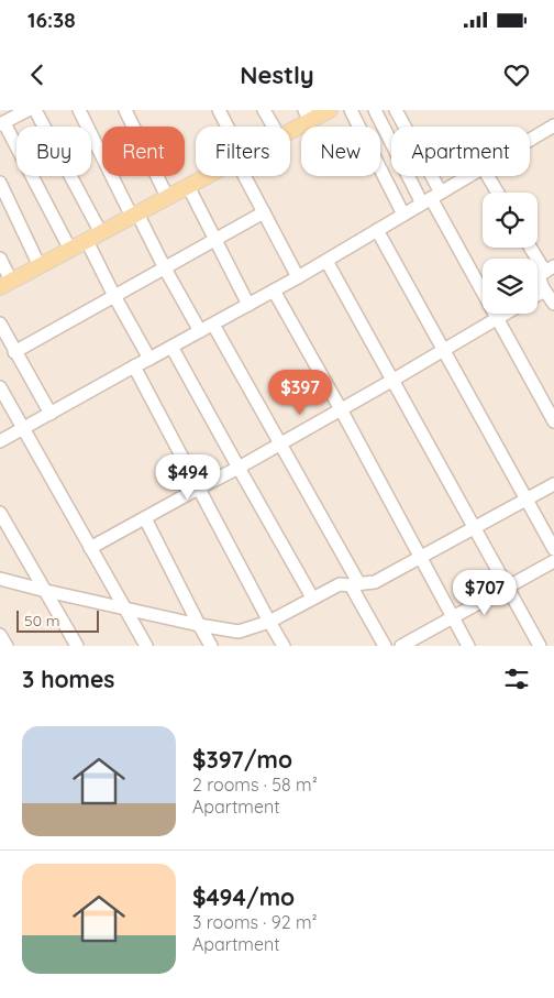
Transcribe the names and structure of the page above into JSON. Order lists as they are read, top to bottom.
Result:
{
  "scale_bar": "50 m",
  "page": {
    "status": "16:38",
    "header": "Nestly",
    "chip": [
      "Buy",
      "Rent",
      "Filters",
      "New",
      "Apartment"
    ],
    "price": ["$397", "$494", "$707"],
    "scale": "50 m",
    "heading": "3 homes",
    "list": [
      {
        "name": "$397/mo",
        "note": "2 rooms · 58 m² · Apartment"
      },
      {
        "name": "$494/mo",
        "note": "3 rooms · 92 m² · Apartment"
      }
    ]
  }
}
